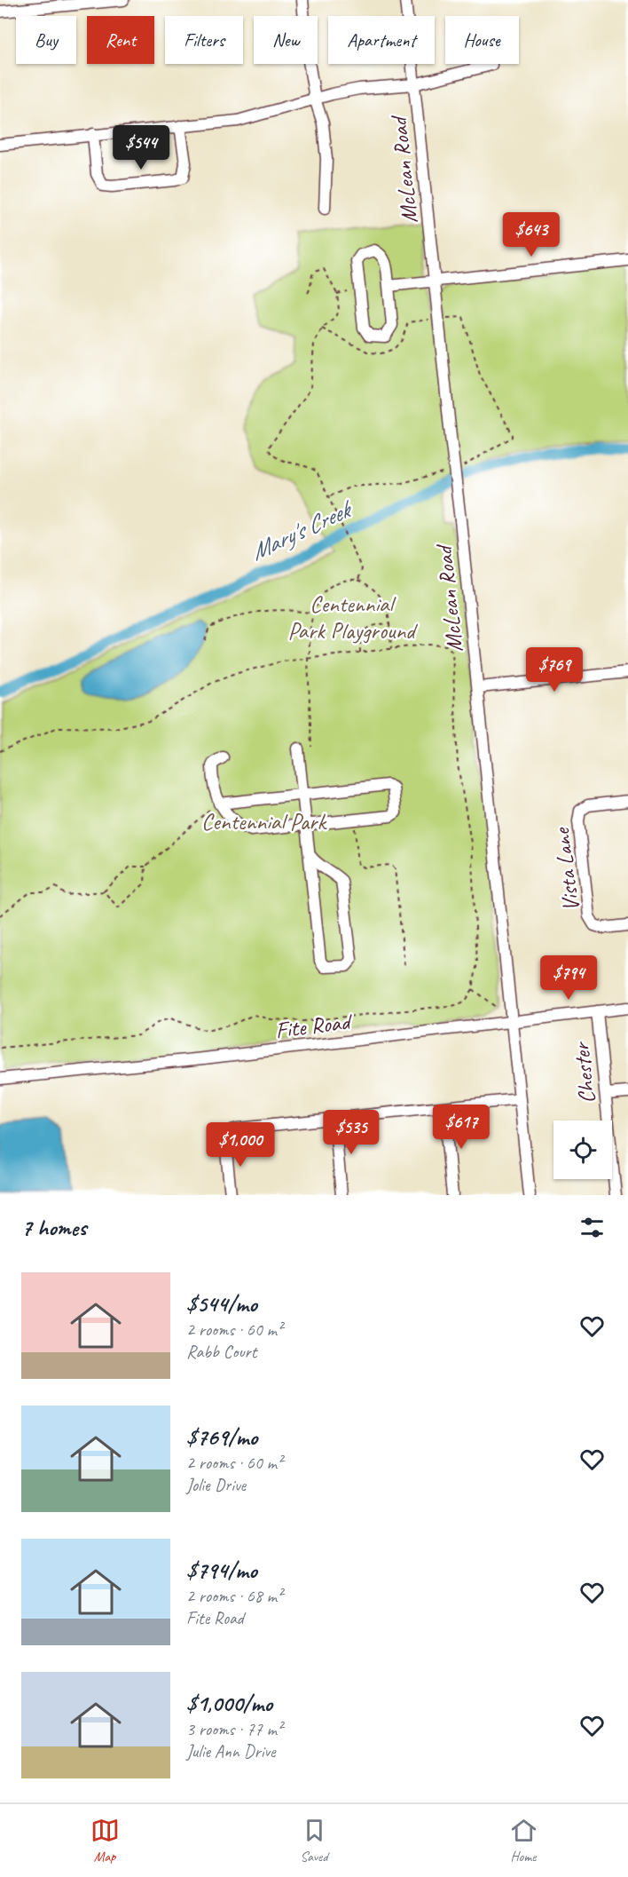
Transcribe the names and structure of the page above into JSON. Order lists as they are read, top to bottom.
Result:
{
  "streets": {
    "street": [
      "McLean Road",
      "Vista Lane",
      "Fite Road",
      "Chester"
    ]
  },
  "crossings": [
    ["McLean Road", "Fite Road"],
    ["Fite Road", "Chester"]
  ],
  "water": ["Mary's Creek"],
  "parks": ["Centennial Park Playground", "Centennial Park"],
  "page": {
    "chip": [
      "Buy",
      "Rent",
      "Filters",
      "New",
      "Apartment",
      "House"
    ],
    "price": [
      "$544",
      "$643",
      "$769",
      "$794",
      "$617",
      "$535",
      "$1,000"
    ],
    "heading": "7 homes",
    "list": [
      {
        "name": "$544/mo",
        "note": "2 rooms · 60 m² · Rabb Court"
      },
      {
        "name": "$769/mo",
        "note": "2 rooms · 60 m² · Jolie Drive"
      },
      {
        "name": "$794/mo",
        "note": "2 rooms · 68 m² · Fite Road"
      },
      {
        "name": "$1,000/mo",
        "note": "3 rooms · 77 m² · Julie Ann Drive"
      }
    ],
    "tabs": ["Map", "Saved", "Home"]
  }
}
